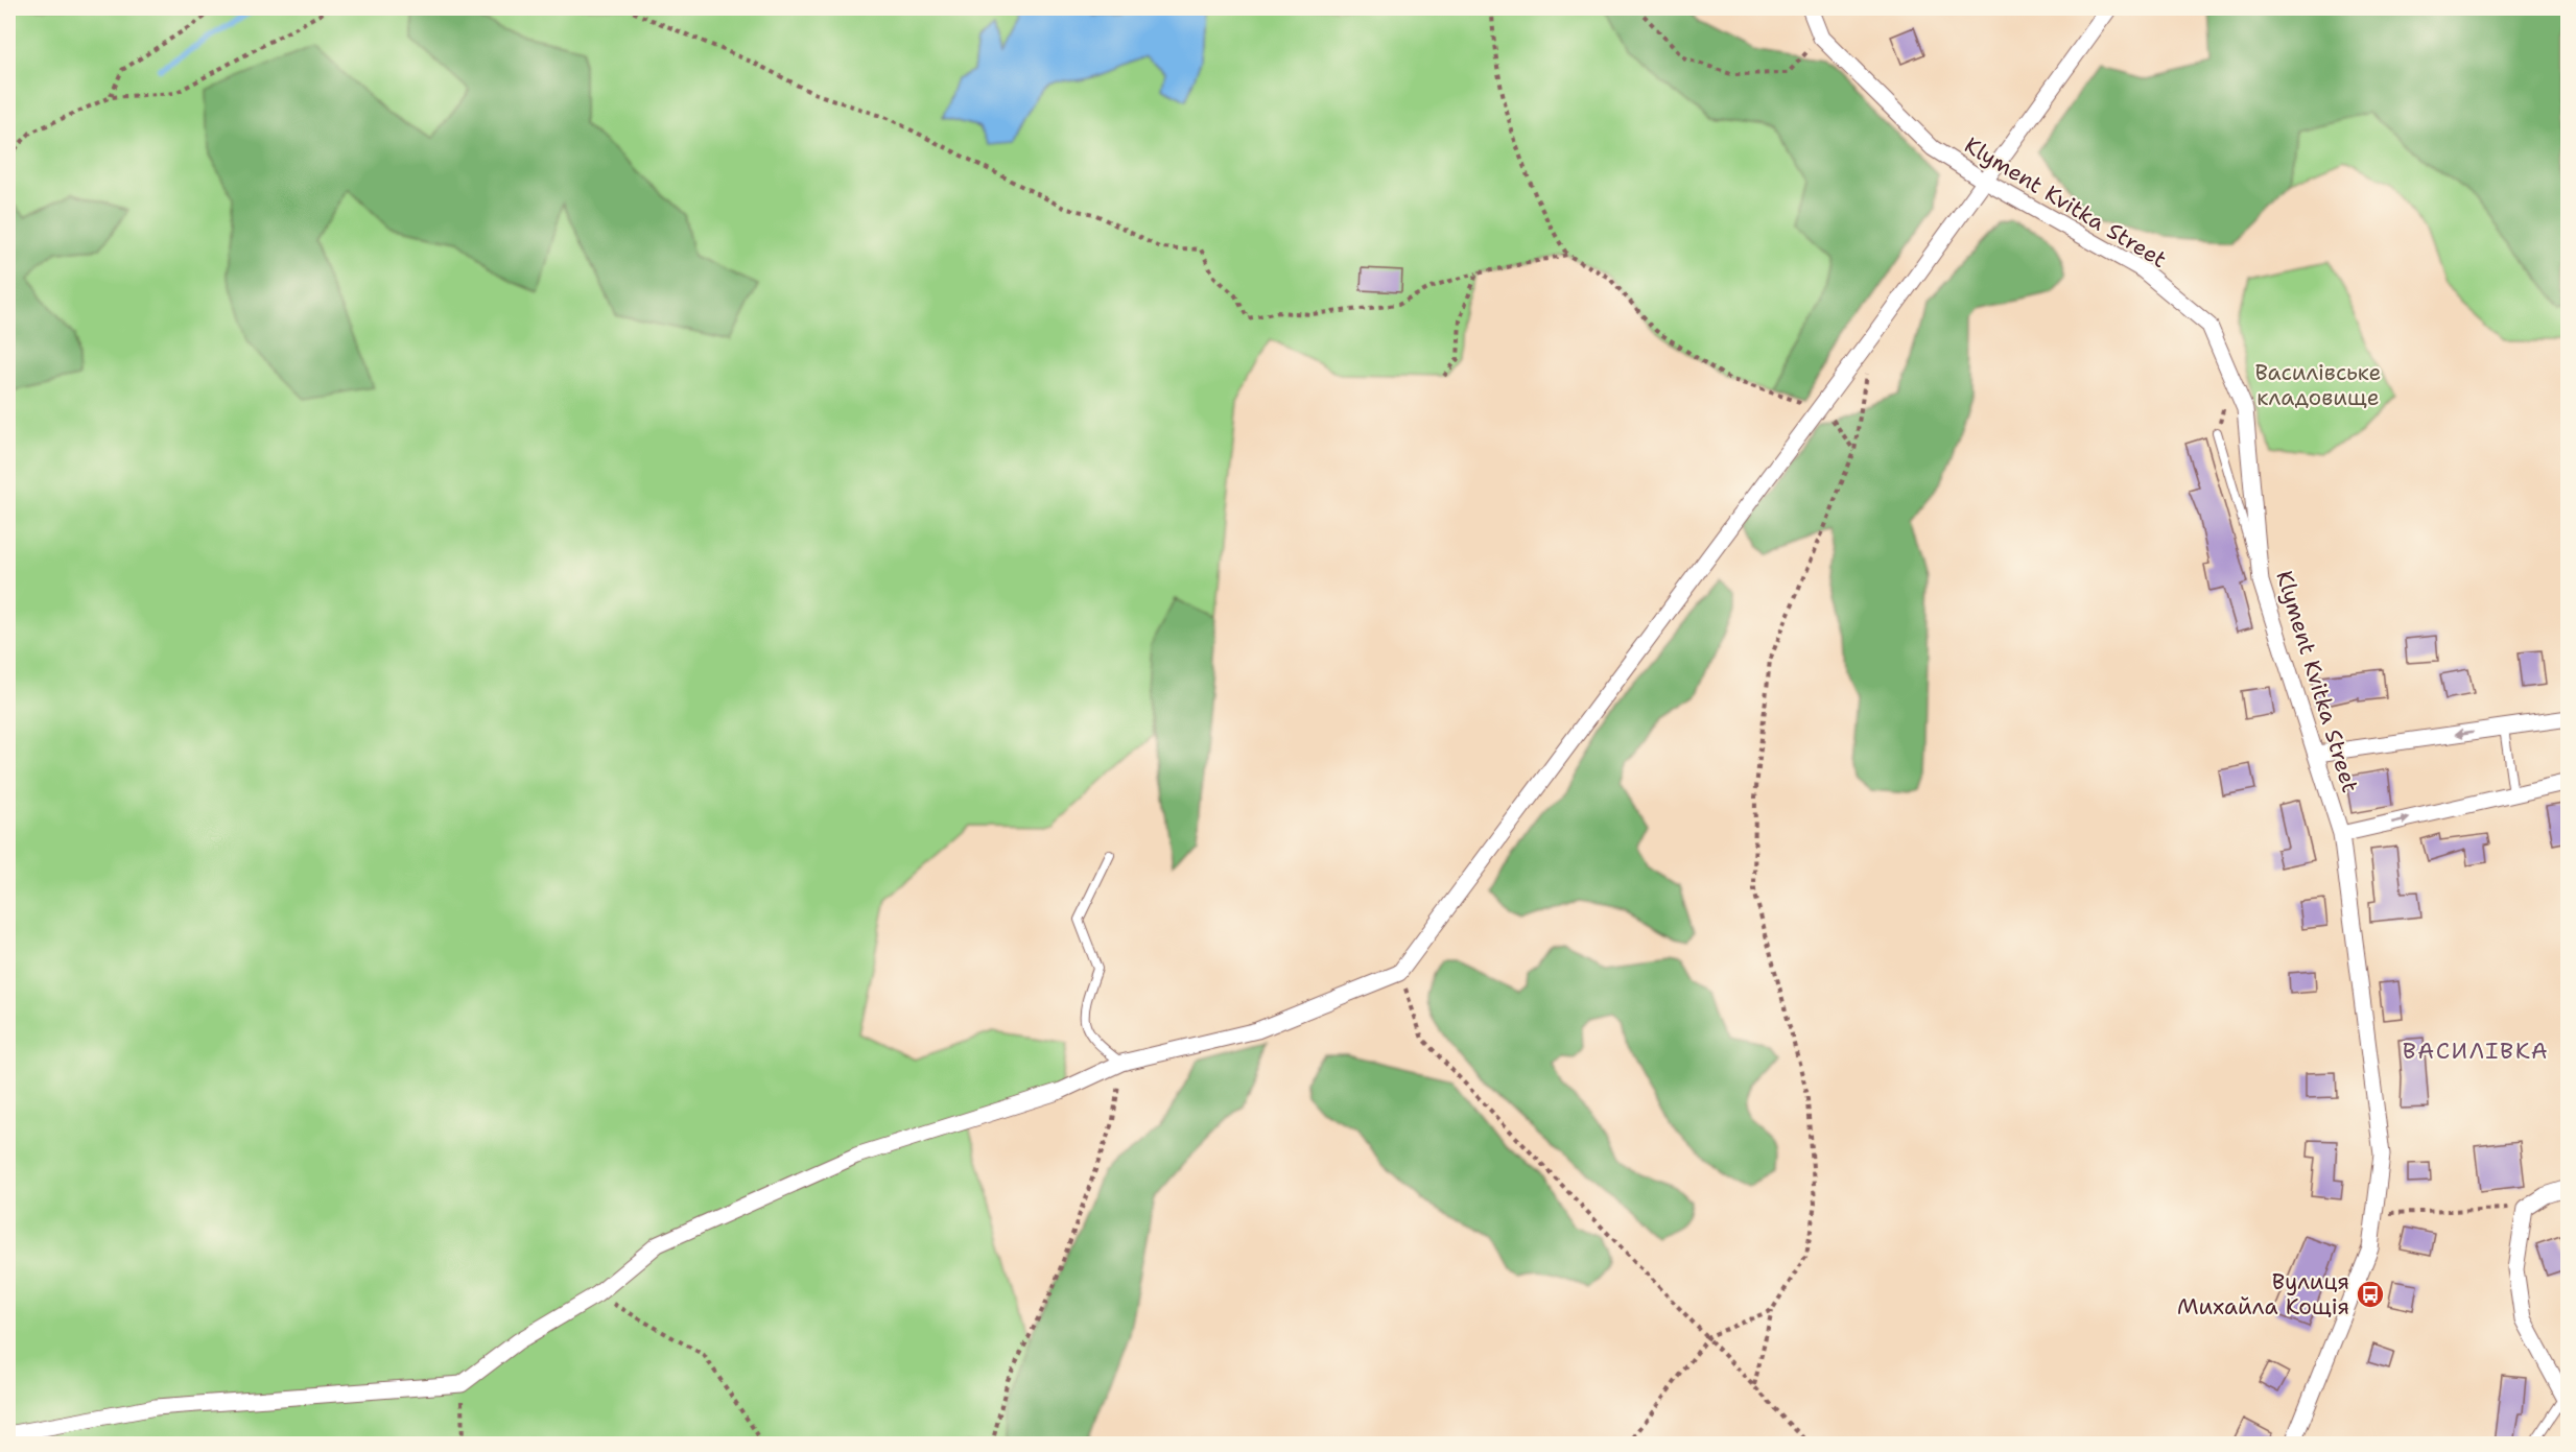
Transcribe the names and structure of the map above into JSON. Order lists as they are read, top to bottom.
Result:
{
  "streets": {
    "street": ["Klyment Kvitka Street"]
  },
  "districts": ["ВАСИЛІВКА"],
  "parks": ["Василівське кладовище"],
  "places": {
    "bus stop": ["Вулиця Михайла Кощія"]
  }
}
